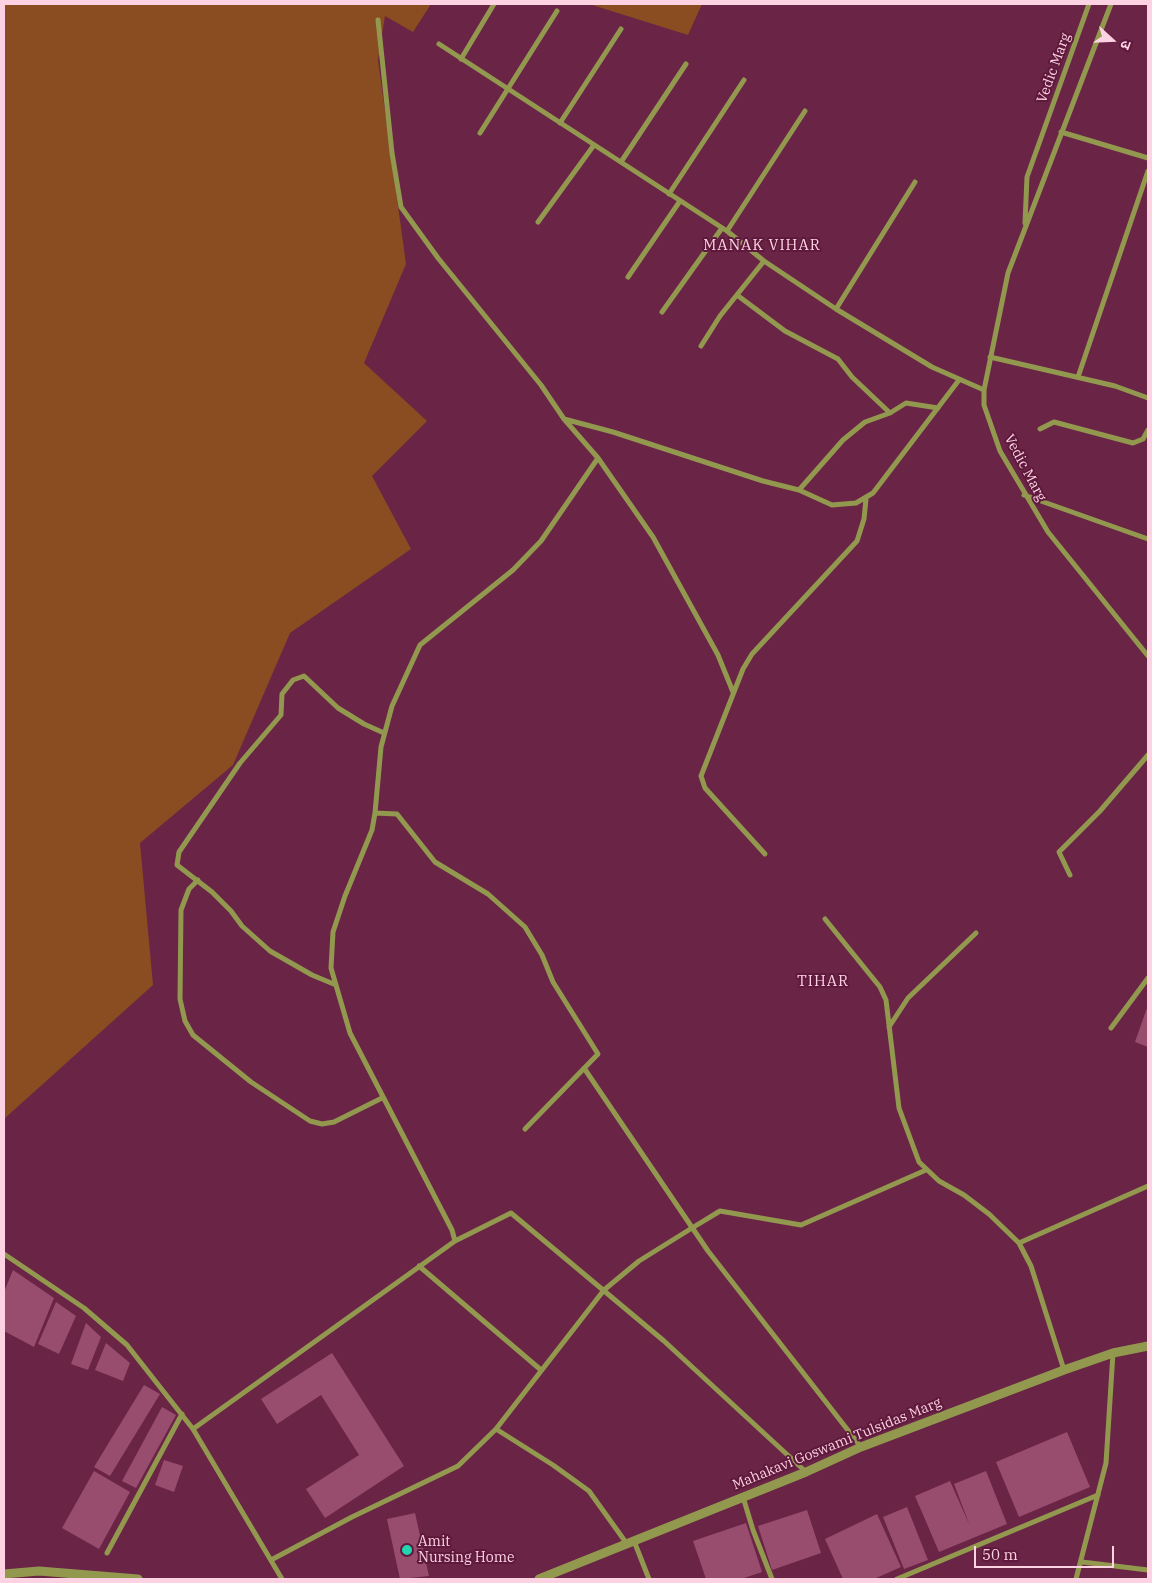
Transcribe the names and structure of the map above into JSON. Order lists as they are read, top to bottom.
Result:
{
  "streets": {
    "street": ["Vedic Marg", "Mahakavi Goswami Tulsidas Marg"]
  },
  "districts": ["MANAK VIHAR", "TIHAR"],
  "places": ["Amit Nursing Home"],
  "scale_bar": "50 m",
  "north": "right"
}
